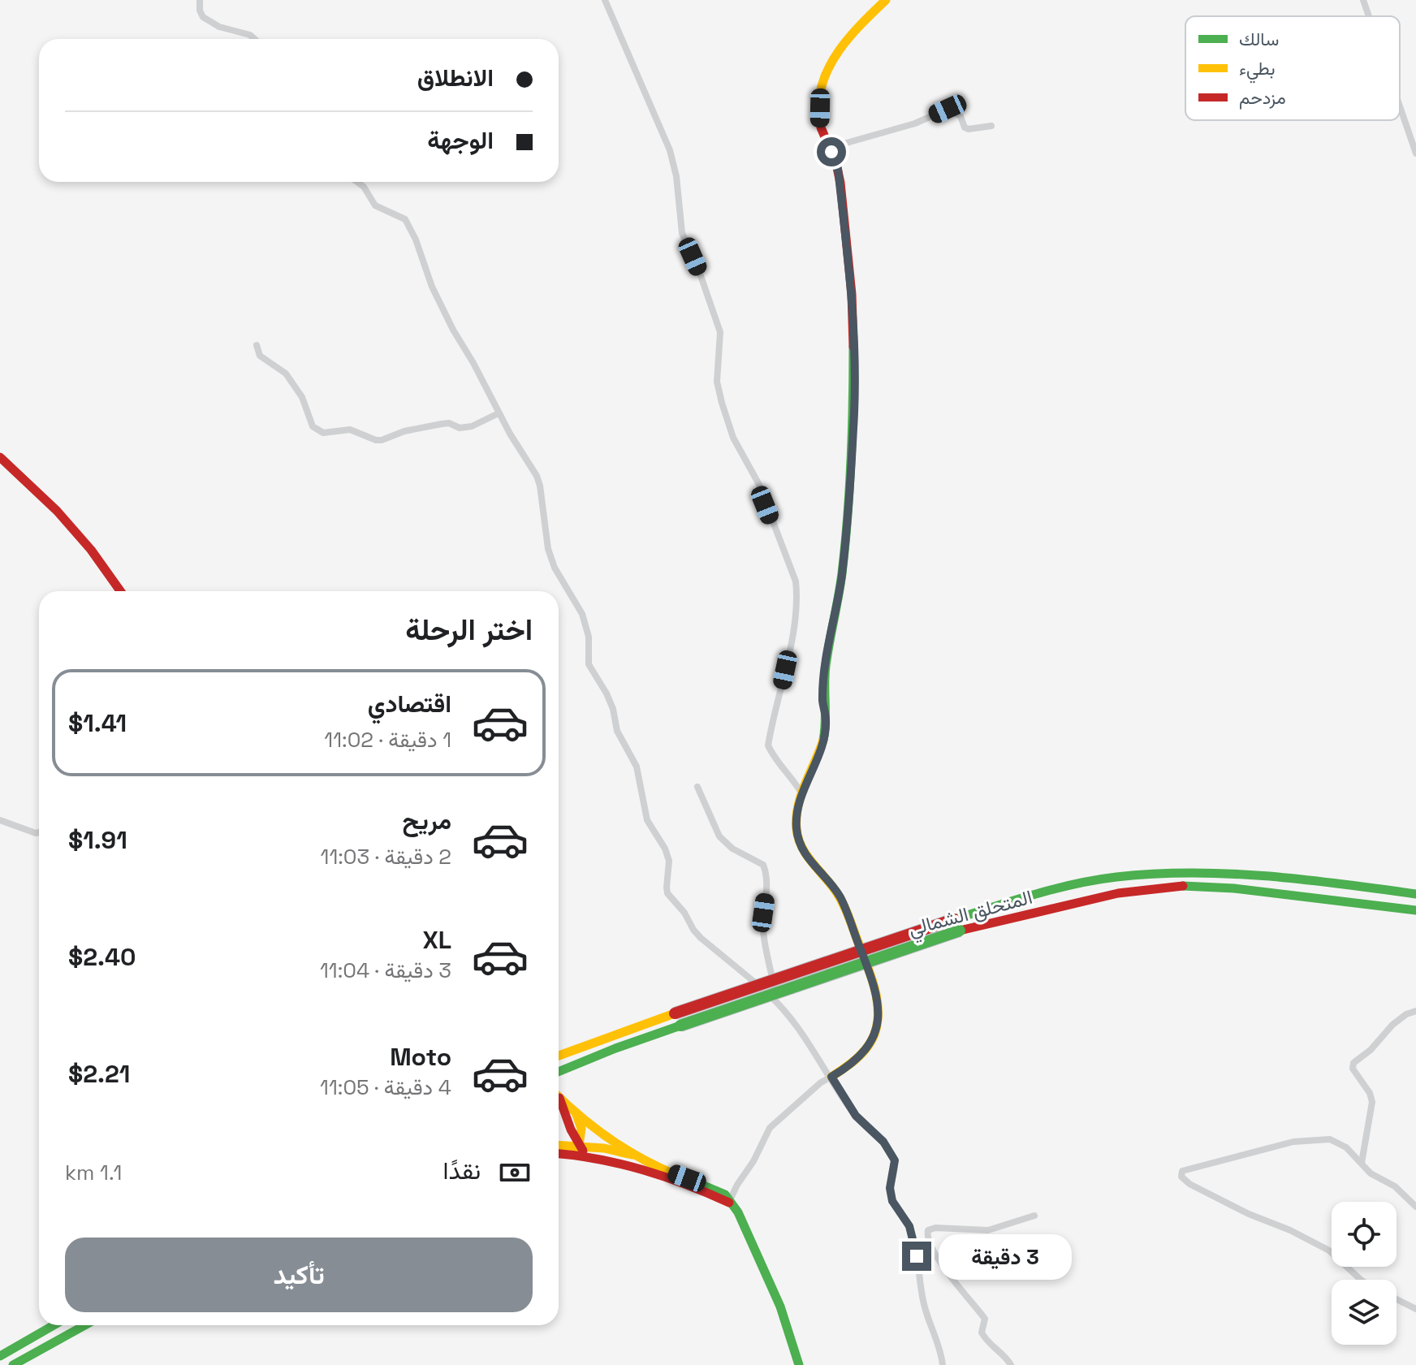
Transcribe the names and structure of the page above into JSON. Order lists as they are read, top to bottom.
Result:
{
  "streets": {
    "main road": ["المتحلق الشمالي"]
  },
  "legend": ["سالك", "بطيء", "مزدحم"],
  "page": {
    "banner": ["الانطلاق", "الوجهة"],
    "heading": "اختر الرحلة",
    "list": [
      {
        "name": "اقتصادي",
        "note": "1 دقيقة · 11:02",
        "value": "$1.41"
      },
      {
        "name": "مريح",
        "note": "2 دقيقة · 11:03",
        "value": "$1.91"
      },
      {
        "name": "XL",
        "note": "3 دقيقة · 11:04",
        "value": "$2.40"
      },
      {
        "name": "Moto",
        "note": "4 دقيقة · 11:05",
        "value": "$2.21"
      }
    ],
    "pay": ["نقدًا", "1.1 km"],
    "buttons": "تأكيد",
    "bubble": "3 دقيقة"
  }
}
